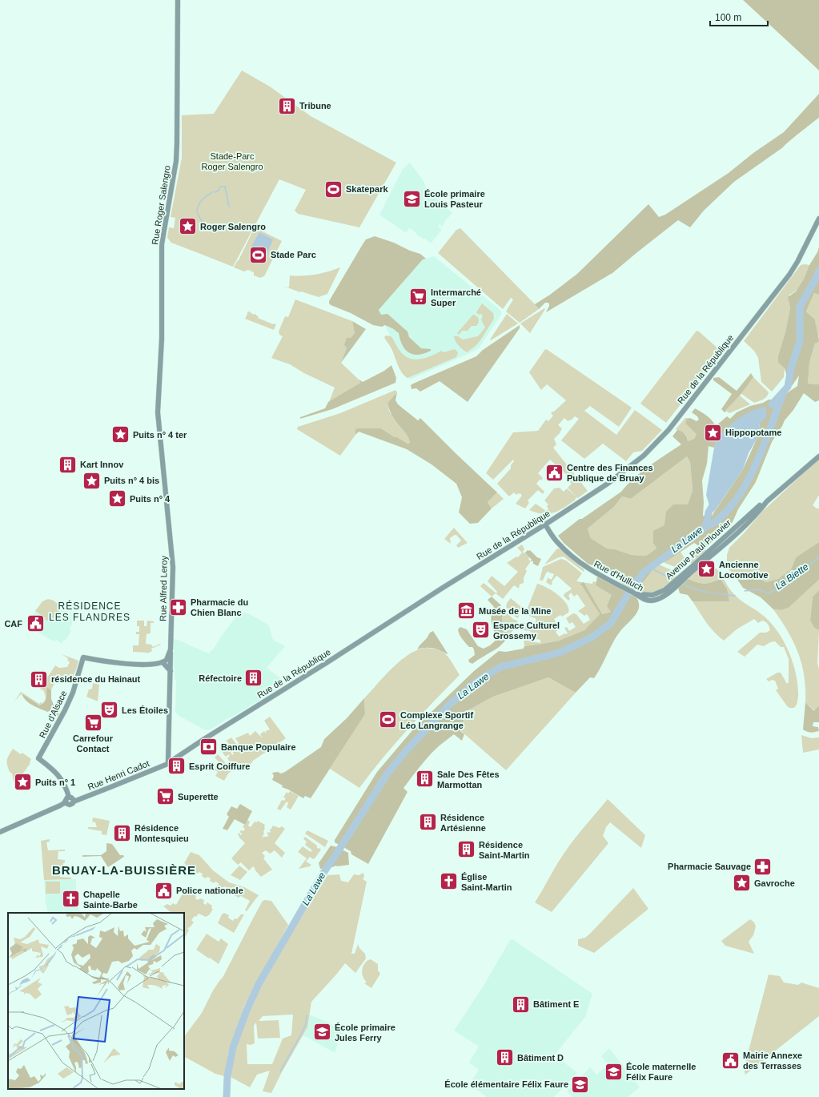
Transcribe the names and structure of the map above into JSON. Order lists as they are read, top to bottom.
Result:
{
  "streets": {
    "main road": [
      "Rue Roger Salengro",
      "Rue de la République",
      "Avenue Paul Plouvier",
      "Rue d'Hulluch",
      "Rue Alfred Leroy",
      "Rue d'Alsace",
      "Rue Henri Cadot"
    ]
  },
  "crossings": [
    ["Rue Roger Salengro", "Rue Alfred Leroy"],
    ["Rue de la République", "Rue d'Hulluch"],
    ["Rue de la République", "Rue Alfred Leroy"],
    ["Rue de la République", "Rue Henri Cadot"],
    ["Avenue Paul Plouvier", "Rue d'Hulluch"],
    ["Rue Alfred Leroy", "Rue d'Alsace"],
    ["Rue Alfred Leroy", "Rue Henri Cadot"],
    ["Rue d'Alsace", "Rue Henri Cadot"]
  ],
  "districts": ["RÉSIDENCE LES FLANDRES", "BRUAY-LA-BUISSIÈRE"],
  "water": ["La Lawe", "La Biette"],
  "parks": ["Stade-Parc Roger Salengro"],
  "places": {
    "building": [
      "Tribune",
      "Kart Innov",
      "Réfectoire",
      "résidence du Hainaut",
      "Esprit Coiffure",
      "Sale Des Fêtes Marmottan",
      "Résidence Artésienne",
      "Résidence Montesquieu",
      "Résidence Saint-Martin",
      "Bâtiment E",
      "Bâtiment D"
    ],
    "sports": ["Skatepark", "Stade Parc", "Complexe Sportif Léo Langrange"],
    "school or university": [
      "École primaire Louis Pasteur",
      "École primaire Jules Ferry",
      "École maternelle Félix Faure",
      "École élémentaire Félix Faure"
    ],
    "place": [
      "Roger Salengro",
      "Hippopotame",
      "Puits n° 4 ter",
      "Puits n° 4 bis",
      "Puits n° 4",
      "Ancienne Locomotive",
      "Puits n° 1",
      "Gavroche"
    ],
    "supermarket": ["Intermarché Super", "Carrefour Contact", "Superette"],
    "public building": [
      "Centre des Finances Publique de Bruay",
      "CAF",
      "Police nationale",
      "Mairie Annexe des Terrasses"
    ],
    "pharmacy": ["Pharmacie du Chien Blanc", "Pharmacie Sauvage"],
    "museum": ["Musée de la Mine"],
    "theatre": ["Espace Culturel Grossemy", "Les Étoiles"],
    "bank": ["Banque Populaire"],
    "church": ["Église Saint-Martin", "Chapelle Sainte-Barbe"]
  },
  "scale_bar": "100 m"
}
